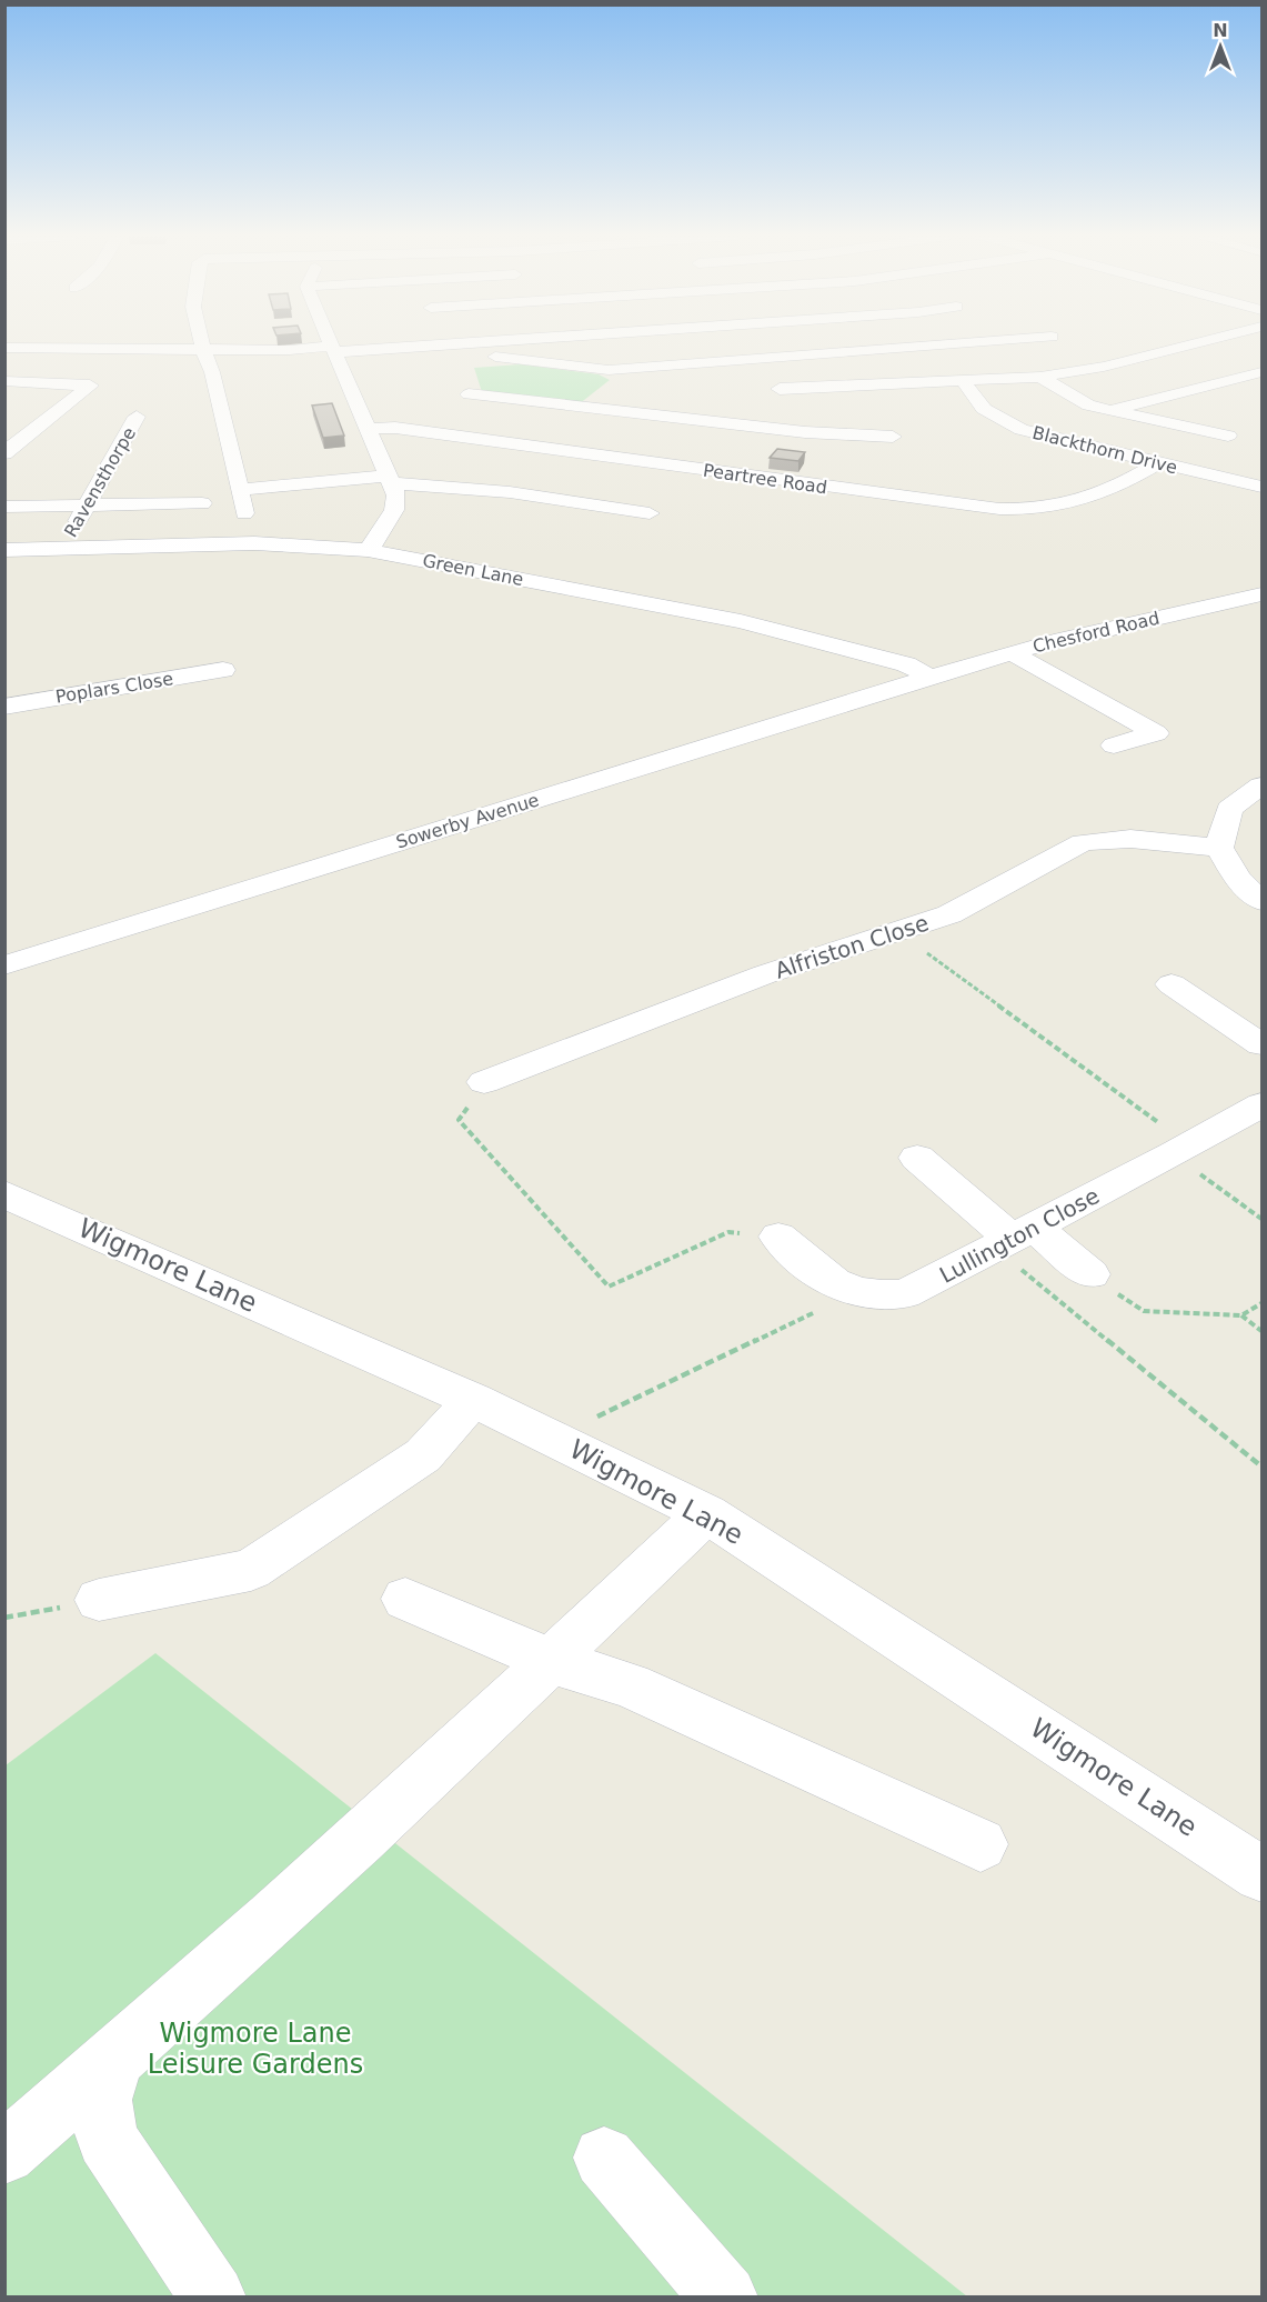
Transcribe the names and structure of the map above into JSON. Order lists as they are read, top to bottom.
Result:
{
  "streets": {
    "street": [
      "Blackthorn Drive",
      "Peartree Road",
      "Ravensthorpe",
      "Green Lane",
      "Chesford Road",
      "Poplars Close",
      "Sowerby Avenue",
      "Alfriston Close",
      "Lullington Close",
      "Wigmore Lane"
    ]
  },
  "crossings": [
    ["Blackthorn Drive", "Peartree Road"],
    ["Ravensthorpe", "Green Lane"],
    ["Green Lane", "Chesford Road"],
    ["Green Lane", "Sowerby Avenue"],
    ["Chesford Road", "Sowerby Avenue"]
  ],
  "parks": ["Wigmore Lane Leisure Gardens"],
  "north": "top"
}
